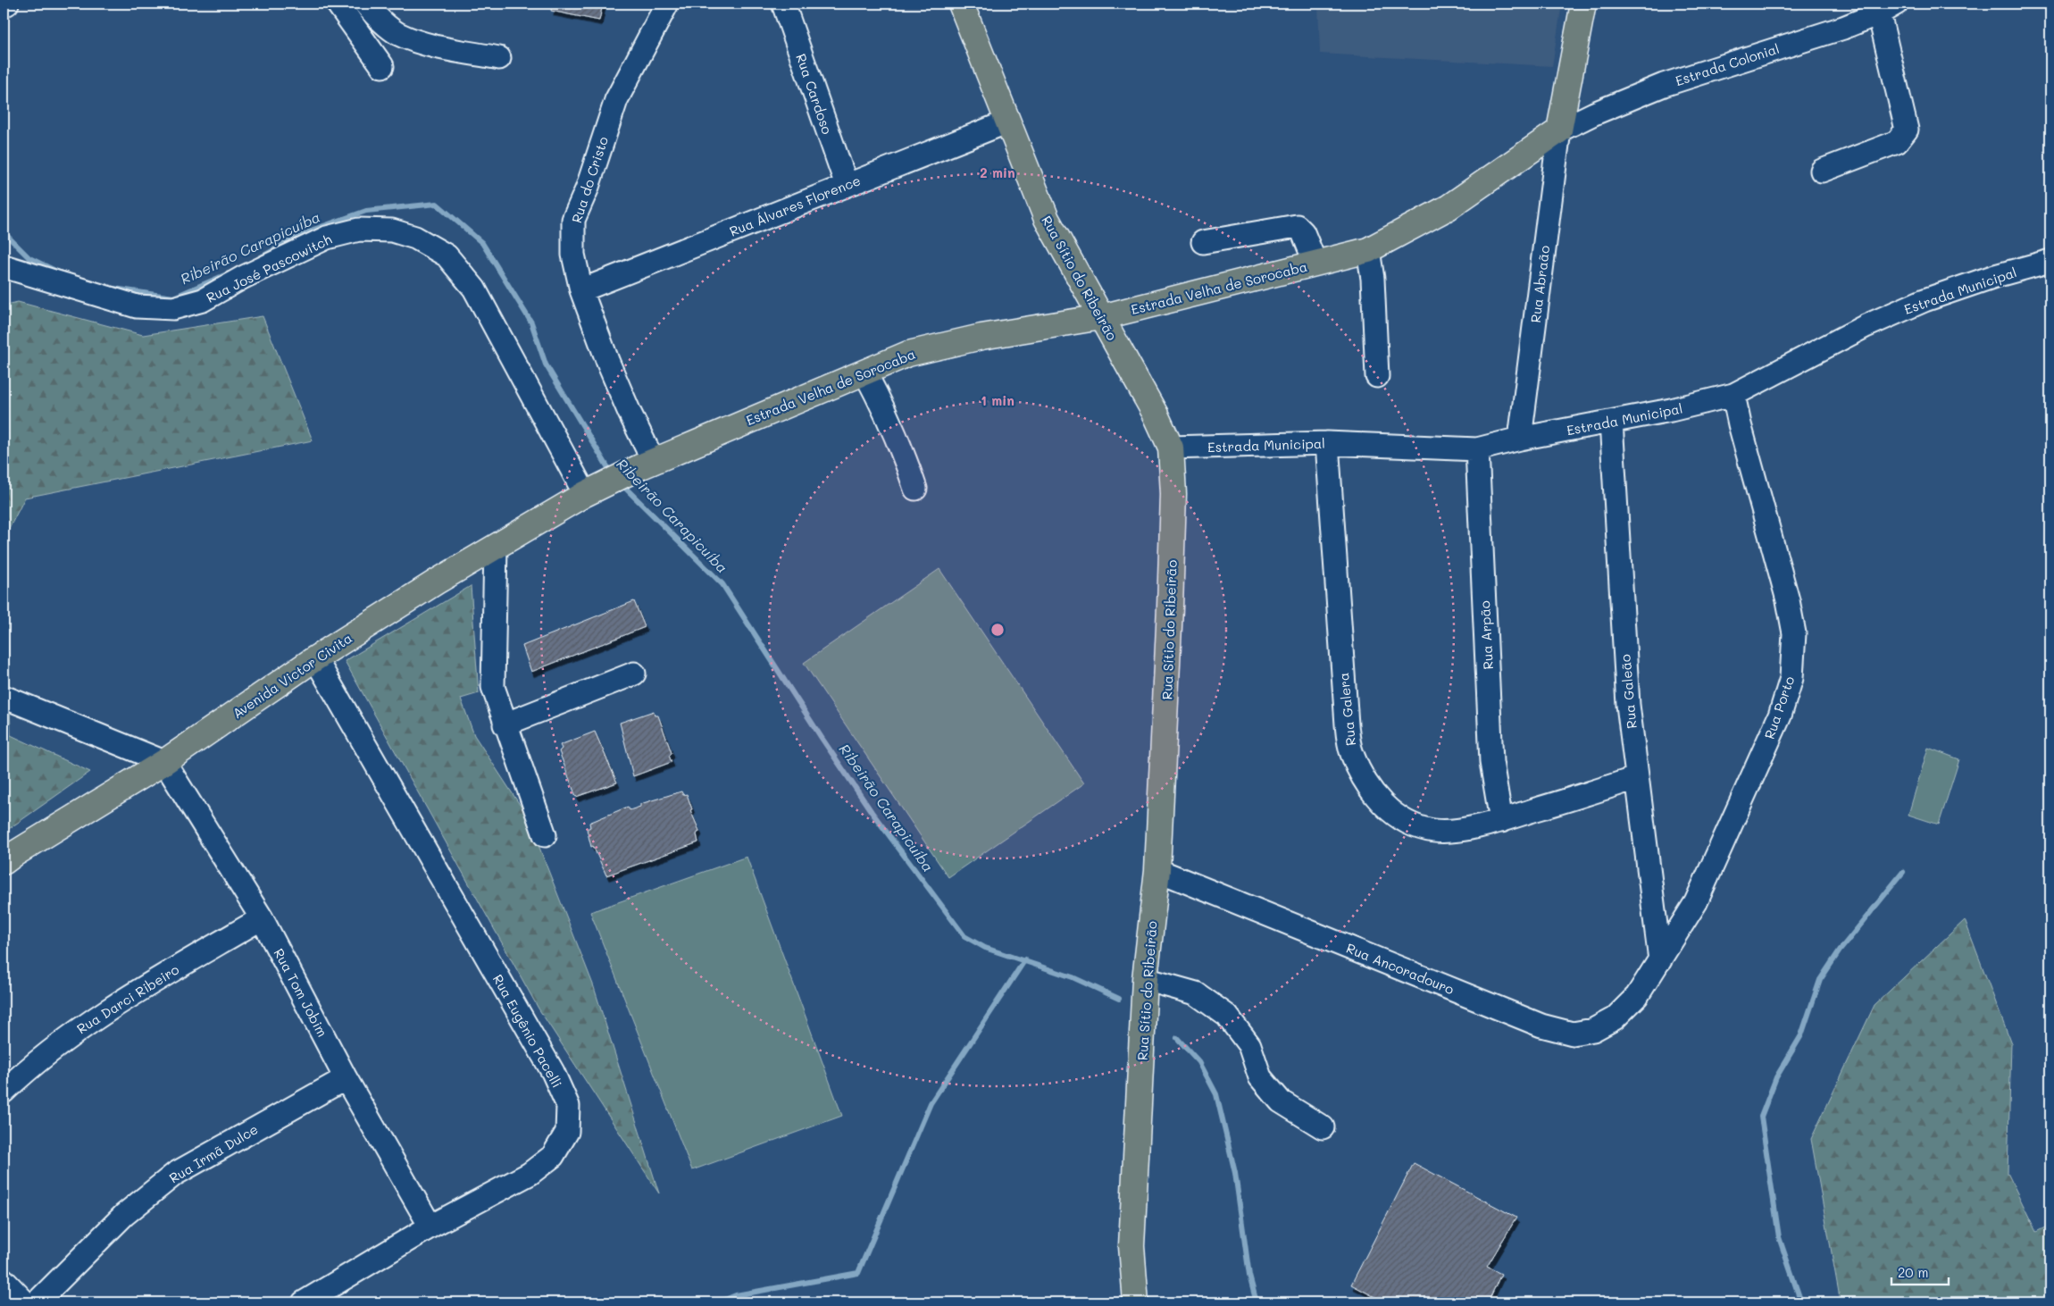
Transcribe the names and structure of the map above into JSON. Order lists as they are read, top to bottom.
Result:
{
  "streets": {
    "main road": ["Rua Sítio do Ribeirão", "Estrada Velha de Sorocaba", "Avenida Victor Civita"],
    "street": [
      "Estrada Colonial",
      "Rua Cardoso",
      "Rua do Cristo",
      "Rua Álvares Florence",
      "Rua José Pascowitch",
      "Rua Abraão",
      "Estrada Municipal",
      "Rua Arpão",
      "Rua Galeão",
      "Rua Porto",
      "Rua Galera",
      "Rua Ancoradouro",
      "Rua Tom Jobim",
      "Rua Darci Ribeiro",
      "Rua Eugênio Pacelli",
      "Rua Irmã Dulce"
    ]
  },
  "crossings": [
    ["Estrada Colonial", "Rua Abraão"],
    ["Estrada Colonial", "Estrada Velha de Sorocaba"],
    ["Rua Cardoso", "Rua Álvares Florence"],
    ["Rua do Cristo", "Rua Álvares Florence"],
    ["Rua do Cristo", "Estrada Velha de Sorocaba"],
    ["Rua Álvares Florence", "Rua Sítio do Ribeirão"],
    ["Rua José Pascowitch", "Estrada Velha de Sorocaba"],
    ["Rua José Pascowitch", "Avenida Victor Civita"],
    ["Rua Sítio do Ribeirão", "Estrada Velha de Sorocaba"],
    ["Rua Sítio do Ribeirão", "Estrada Municipal"],
    ["Rua Sítio do Ribeirão", "Rua Ancoradouro"],
    ["Rua Abraão", "Estrada Velha de Sorocaba"],
    ["Rua Abraão", "Estrada Municipal"],
    ["Estrada Velha de Sorocaba", "Avenida Victor Civita"],
    ["Estrada Municipal", "Rua Arpão"],
    ["Estrada Municipal", "Rua Galeão"],
    ["Estrada Municipal", "Rua Porto"],
    ["Estrada Municipal", "Rua Galera"],
    ["Rua Arpão", "Rua Galera"],
    ["Avenida Victor Civita", "Rua Tom Jobim"],
    ["Avenida Victor Civita", "Rua Eugênio Pacelli"],
    ["Rua Galeão", "Rua Porto"],
    ["Rua Galeão", "Rua Galera"],
    ["Rua Porto", "Rua Ancoradouro"],
    ["Rua Tom Jobim", "Rua Darci Ribeiro"],
    ["Rua Tom Jobim", "Rua Eugênio Pacelli"],
    ["Rua Tom Jobim", "Rua Irmã Dulce"]
  ],
  "water": ["Ribeirão Carapicuíba"],
  "scale_bar": "20 m",
  "rings": ["2 min", "1 min"]
}
